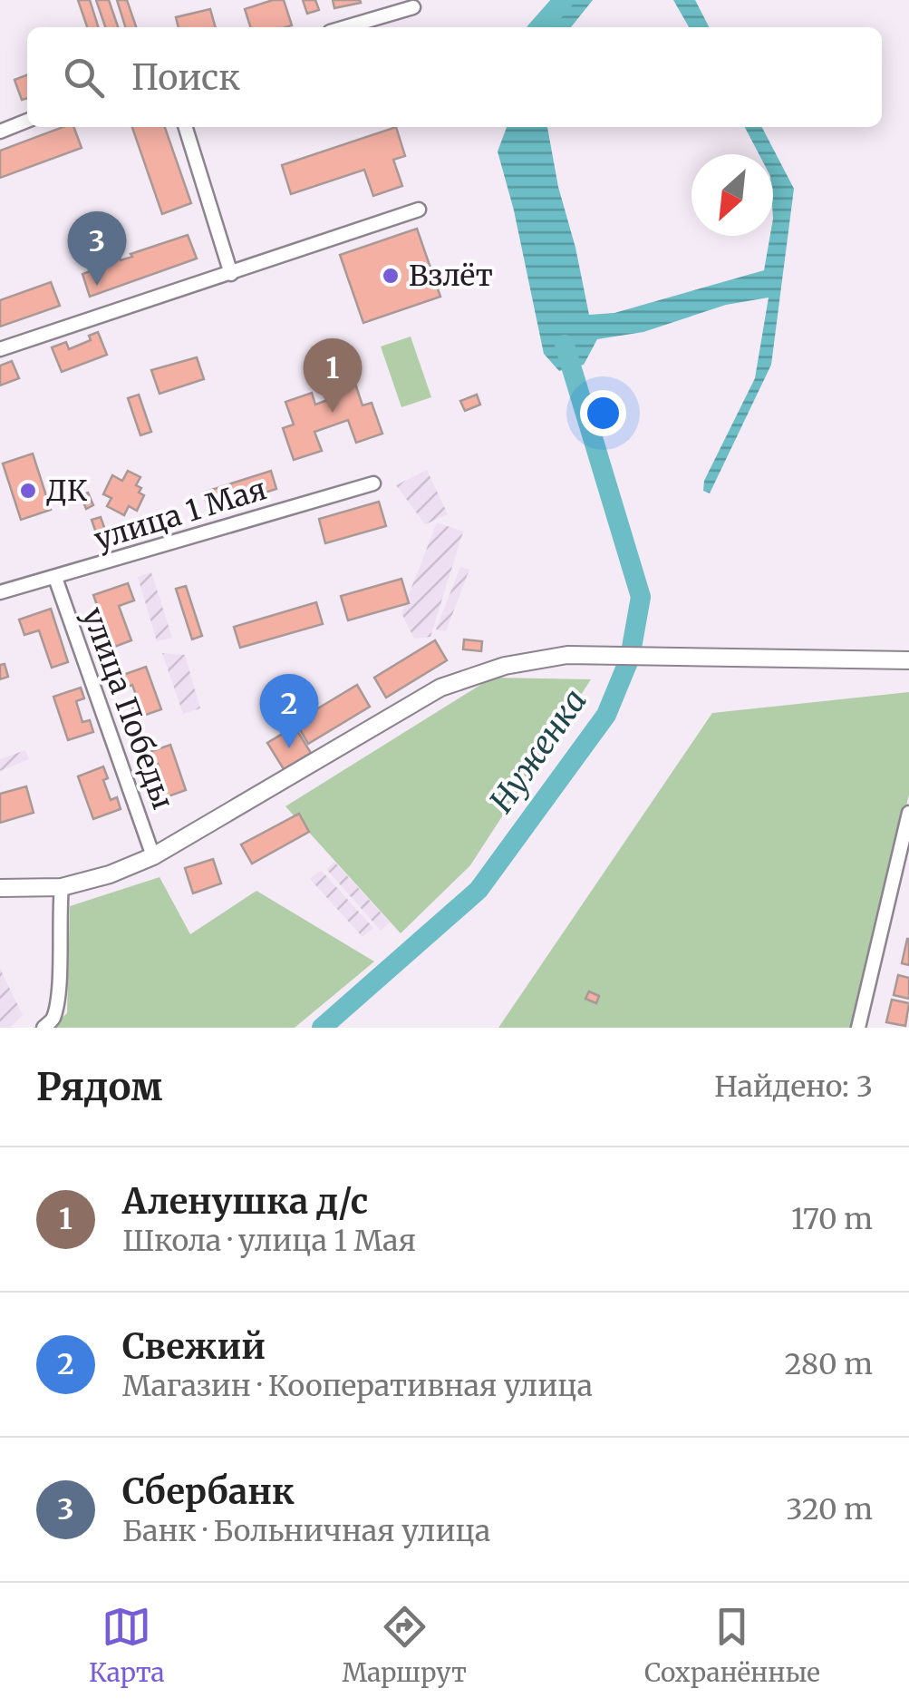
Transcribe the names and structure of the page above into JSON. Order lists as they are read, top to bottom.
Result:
{
  "streets": {
    "street": ["улица 1 Мая", "улица Победы"]
  },
  "crossings": [
    ["улица 1 Мая", "улица Победы"]
  ],
  "water": ["Нуженка"],
  "places": ["Взлёт", "ДК"],
  "north": "bottom left",
  "page": {
    "search": "Поиск",
    "pins": ["3", "1", "2"],
    "heading": ["Рядом", "Найдено: 3"],
    "list": [
      {
        "mark": "1",
        "name": "Аленушка д/с",
        "note": "Школа · улица 1 Мая",
        "value": "170 m"
      },
      {
        "mark": "2",
        "name": "Свежий",
        "note": "Магазин · Кооперативная улица",
        "value": "280 m"
      },
      {
        "mark": "3",
        "name": "Сбербанк",
        "note": "Банк · Больничная улица",
        "value": "320 m"
      }
    ],
    "nav": ["Карта", "Маршрут", "Сохранённые"]
  }
}
